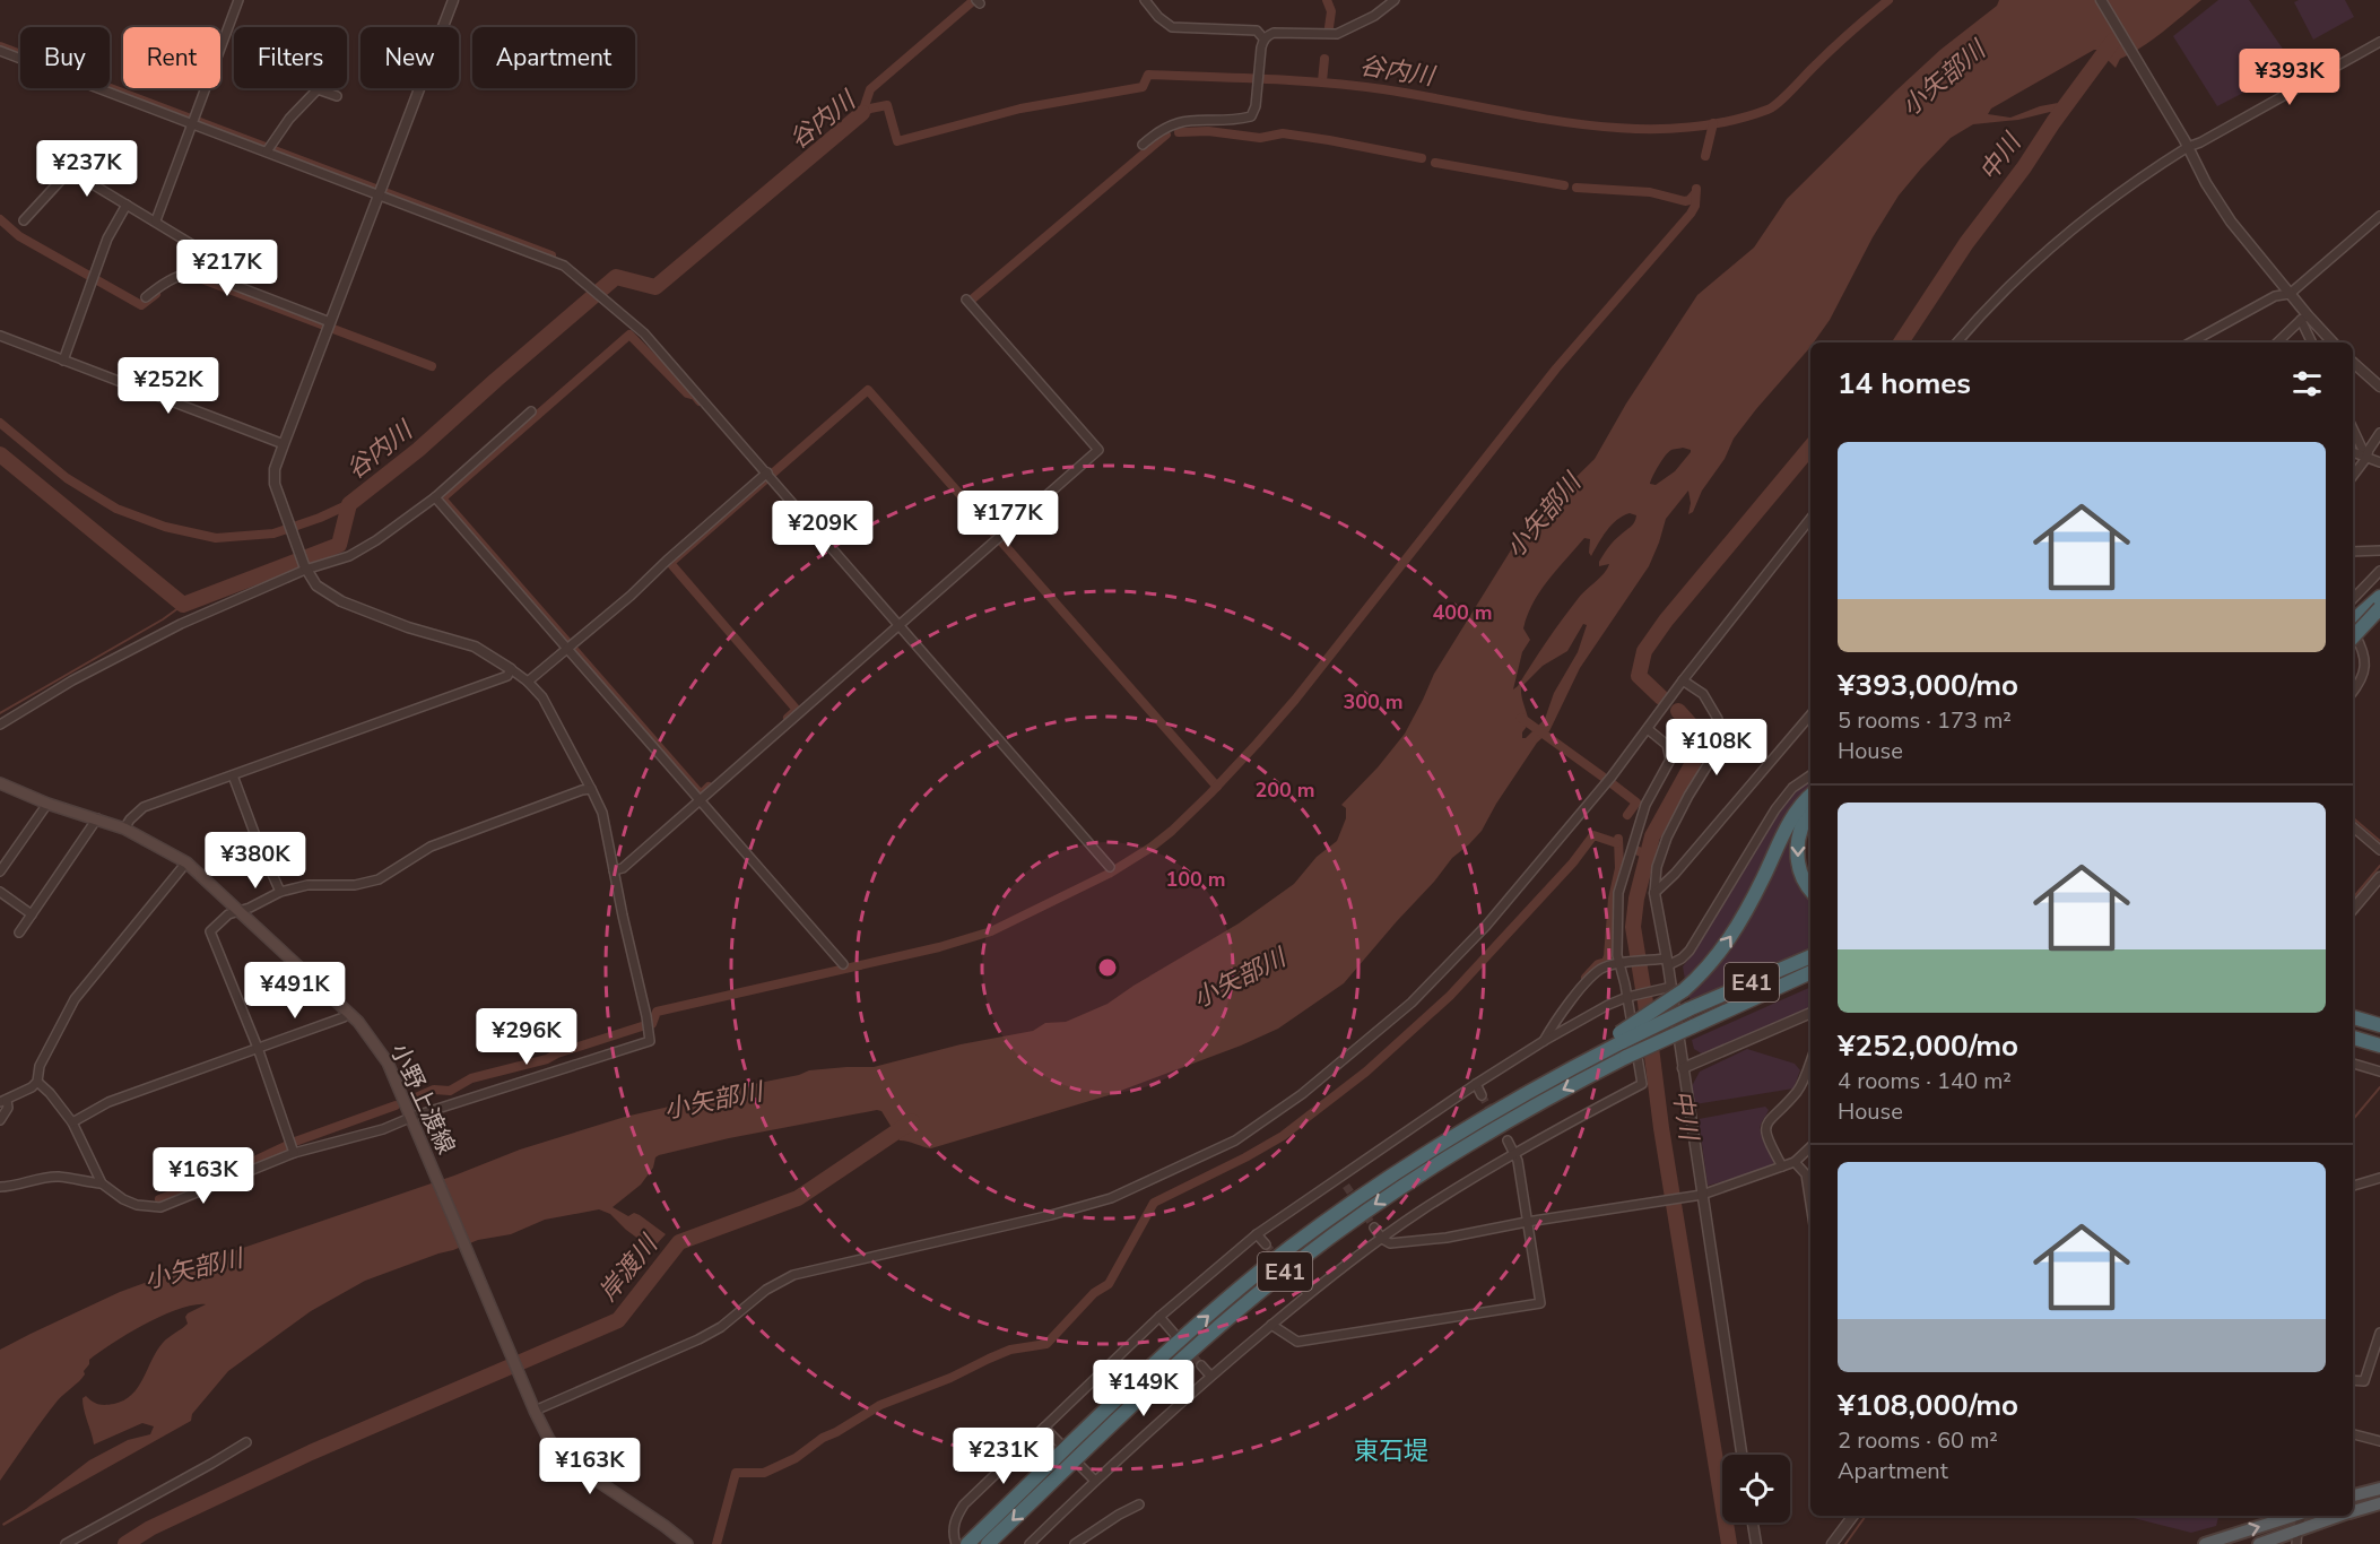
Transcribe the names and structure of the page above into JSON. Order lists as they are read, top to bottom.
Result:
{
  "streets": {
    "highway": ["E41"],
    "main road": ["小野上渡線"]
  },
  "districts": ["東石堤"],
  "water": [
    "谷内川",
    "小矢部川",
    "中川",
    "岸渡川"
  ],
  "page": {
    "chip": [
      "Buy",
      "Rent",
      "Filters",
      "New",
      "Apartment"
    ],
    "price": [
      "¥393K",
      "¥237K",
      "¥217K",
      "¥252K",
      "¥177K",
      "¥209K",
      "¥108K",
      "¥380K",
      "¥491K",
      "¥296K",
      "¥163K",
      "¥149K",
      "¥231K",
      "¥163K"
    ],
    "heading": "14 homes",
    "list": [
      {
        "name": "¥393,000/mo",
        "note": "5 rooms · 173 m² · House"
      },
      {
        "name": "¥252,000/mo",
        "note": "4 rooms · 140 m² · House"
      },
      {
        "name": "¥108,000/mo",
        "note": "2 rooms · 60 m² · Apartment"
      }
    ]
  },
  "rings": [
    "400 m",
    "300 m",
    "200 m",
    "100 m"
  ]
}
